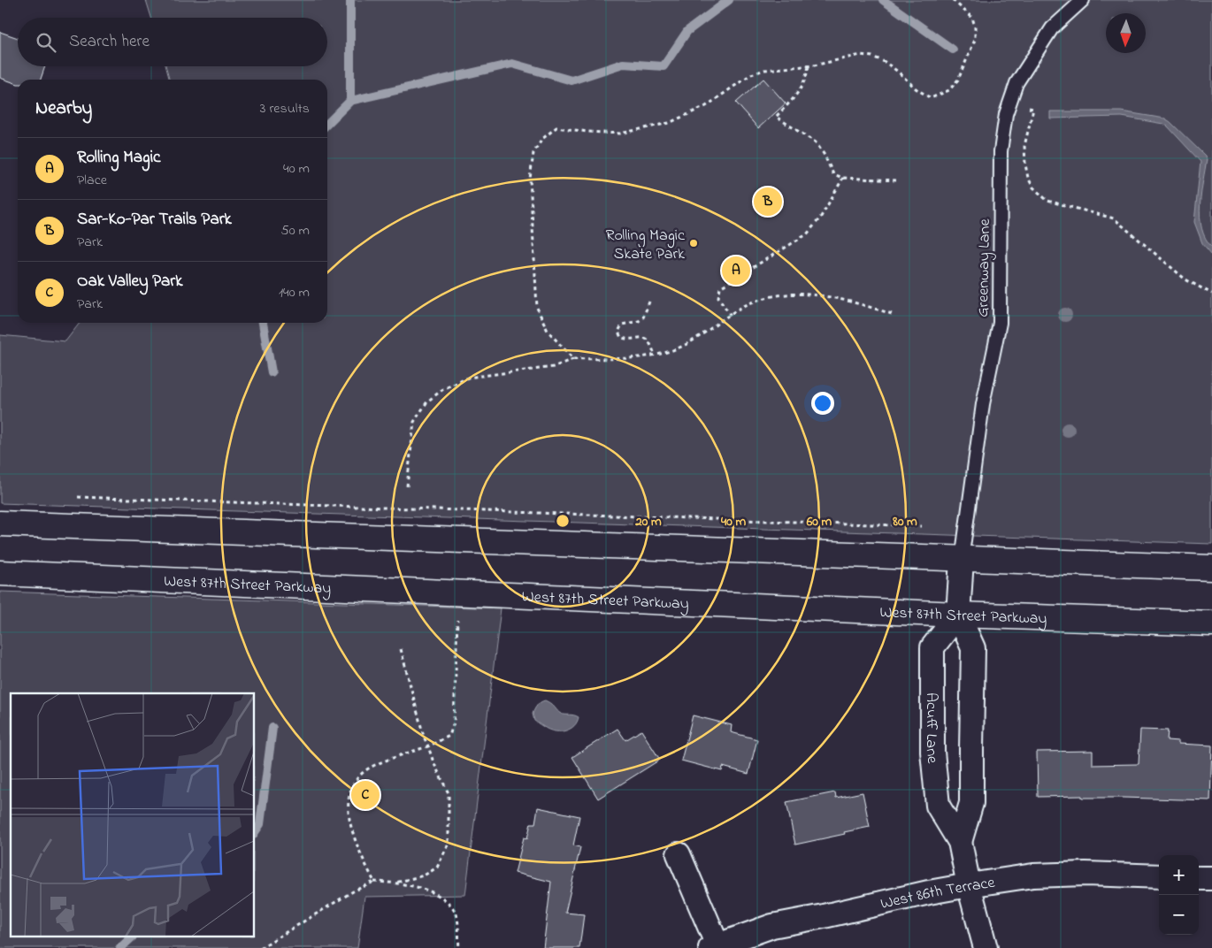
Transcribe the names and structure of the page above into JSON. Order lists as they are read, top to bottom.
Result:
{
  "streets": {
    "main road": ["West 87th Street Parkway"],
    "street": ["Acuff Lane", "West 86th Terrace"],
    "lane": ["Greenway Lane"]
  },
  "crossings": [
    ["Greenway Lane", "Acuff Lane"],
    ["West 87th Street Parkway", "Acuff Lane"],
    ["Acuff Lane", "West 86th Terrace"]
  ],
  "places": ["Rolling Magic Skate Park"],
  "north": "bottom",
  "page": {
    "search": "Search here",
    "heading": ["Nearby", "3 results"],
    "list": [
      {
        "mark": "A",
        "name": "Rolling Magic",
        "note": "Place",
        "value": "40 m"
      },
      {
        "mark": "B",
        "name": "Sar-Ko-Par Trails Park",
        "note": "Park",
        "value": "50 m"
      },
      {
        "mark": "C",
        "name": "Oak Valley Park",
        "note": "Park",
        "value": "140 m"
      }
    ],
    "pins": ["B", "A", "C"],
    "map_buttons": ["+", "−"]
  },
  "rings": [
    "20 m",
    "40 m",
    "60 m",
    "80 m"
  ]
}
